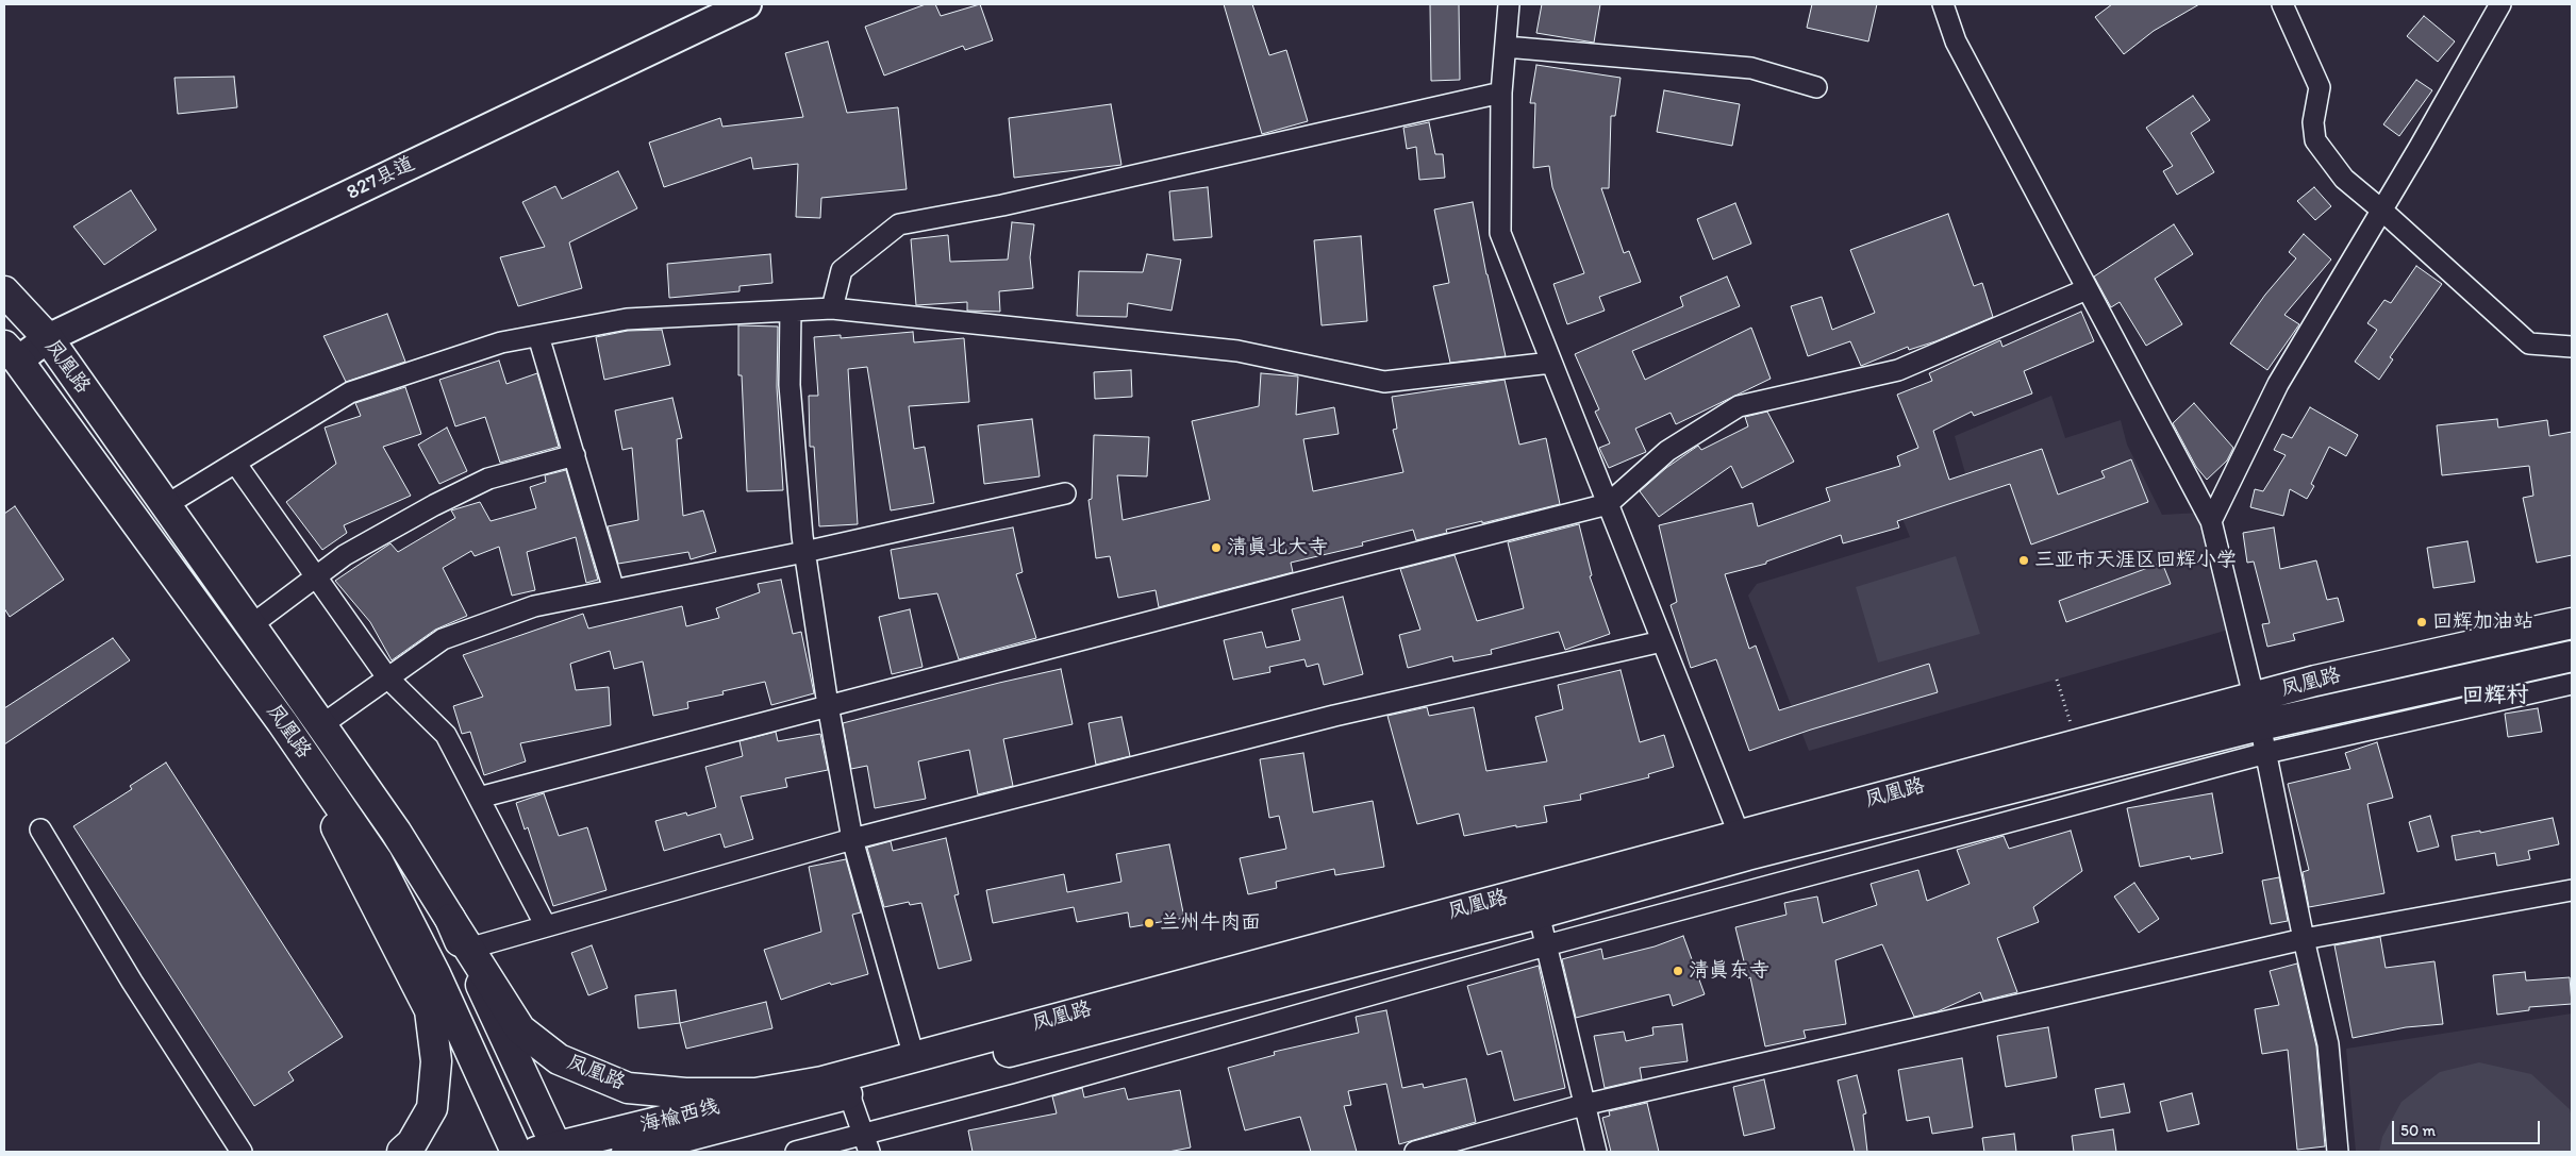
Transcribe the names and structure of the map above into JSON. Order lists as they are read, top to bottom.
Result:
{
  "streets": {
    "main road": ["827县道", "凤凰路", "海榆西线"]
  },
  "crossings": [
    ["827县道", "凤凰路"],
    ["凤凰路", "海榆西线"]
  ],
  "districts": ["回辉村"],
  "places": [
    "清真北大寺",
    "三亚市天涯区回辉小学",
    "回辉加油站",
    "兰州牛肉面",
    "清真东寺"
  ],
  "scale_bar": "50 m"
}
